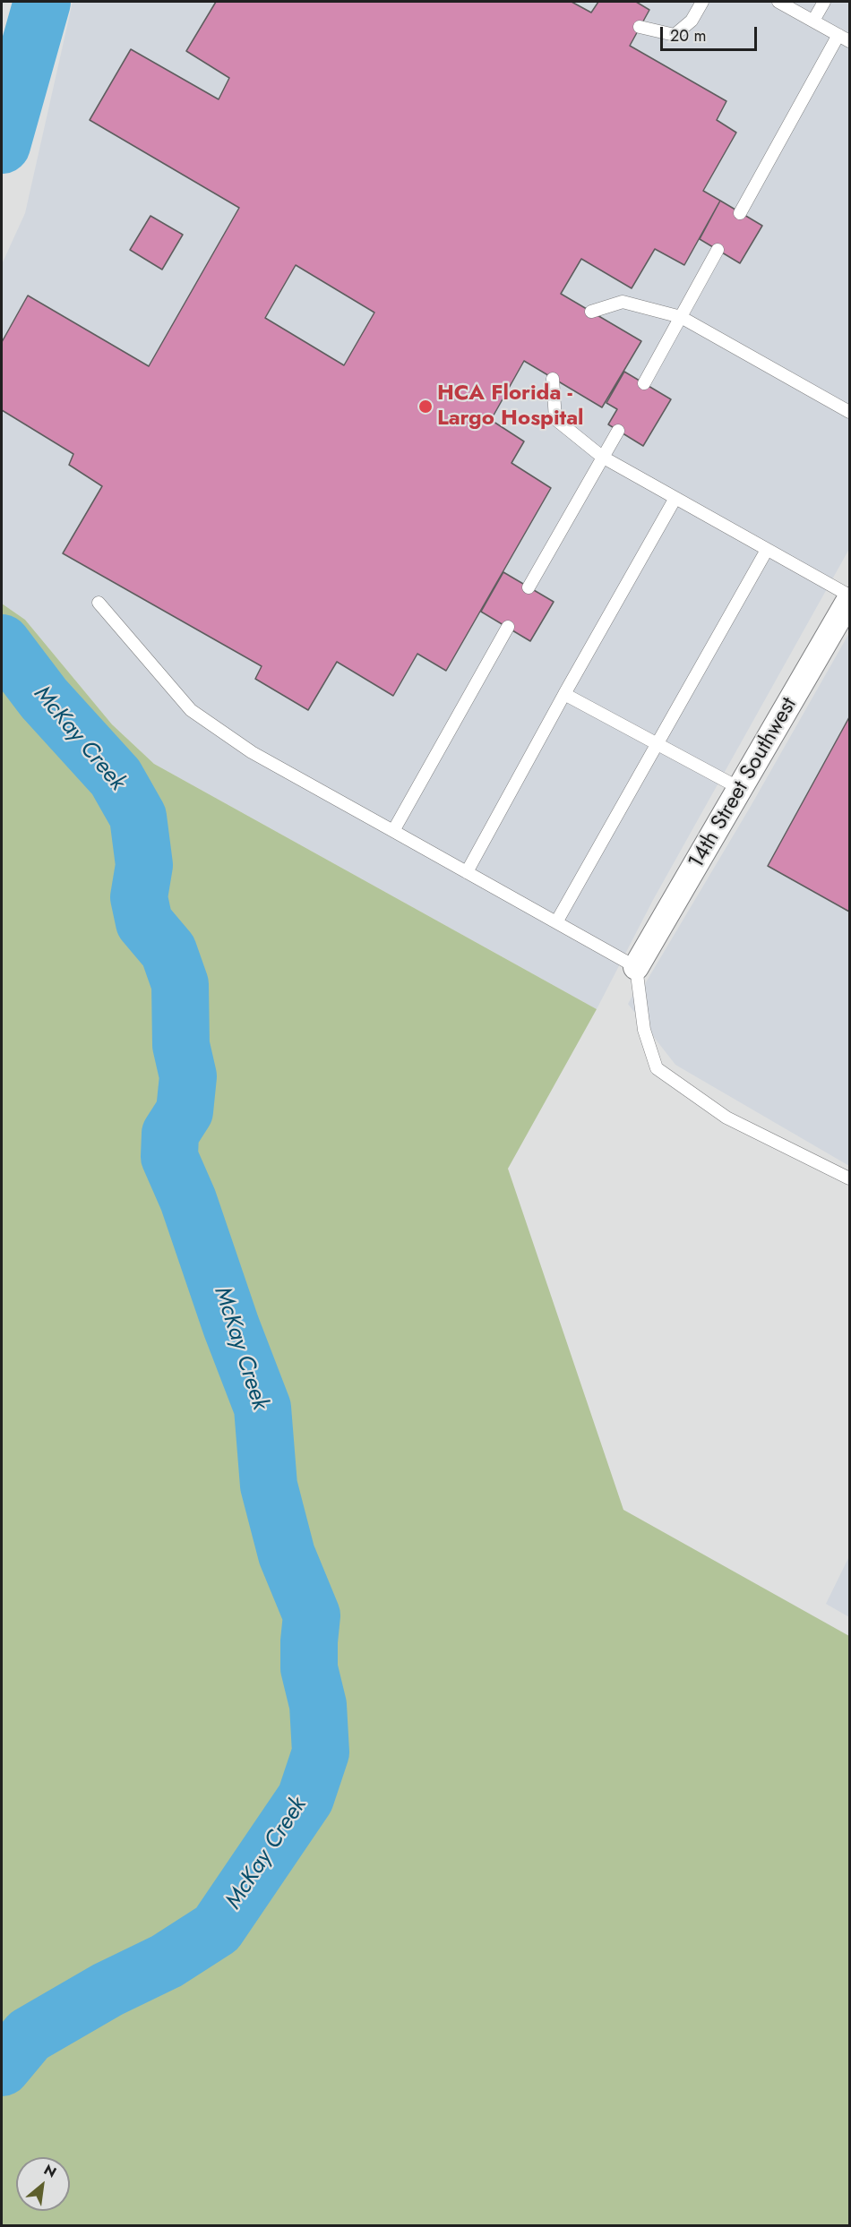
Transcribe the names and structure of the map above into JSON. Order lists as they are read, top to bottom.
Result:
{
  "streets": {
    "street": ["14th Street Southwest"]
  },
  "water": ["McKay Creek"],
  "places": ["HCA Florida - Largo Hospital"],
  "scale_bar": "20 m",
  "north": "top right"
}
